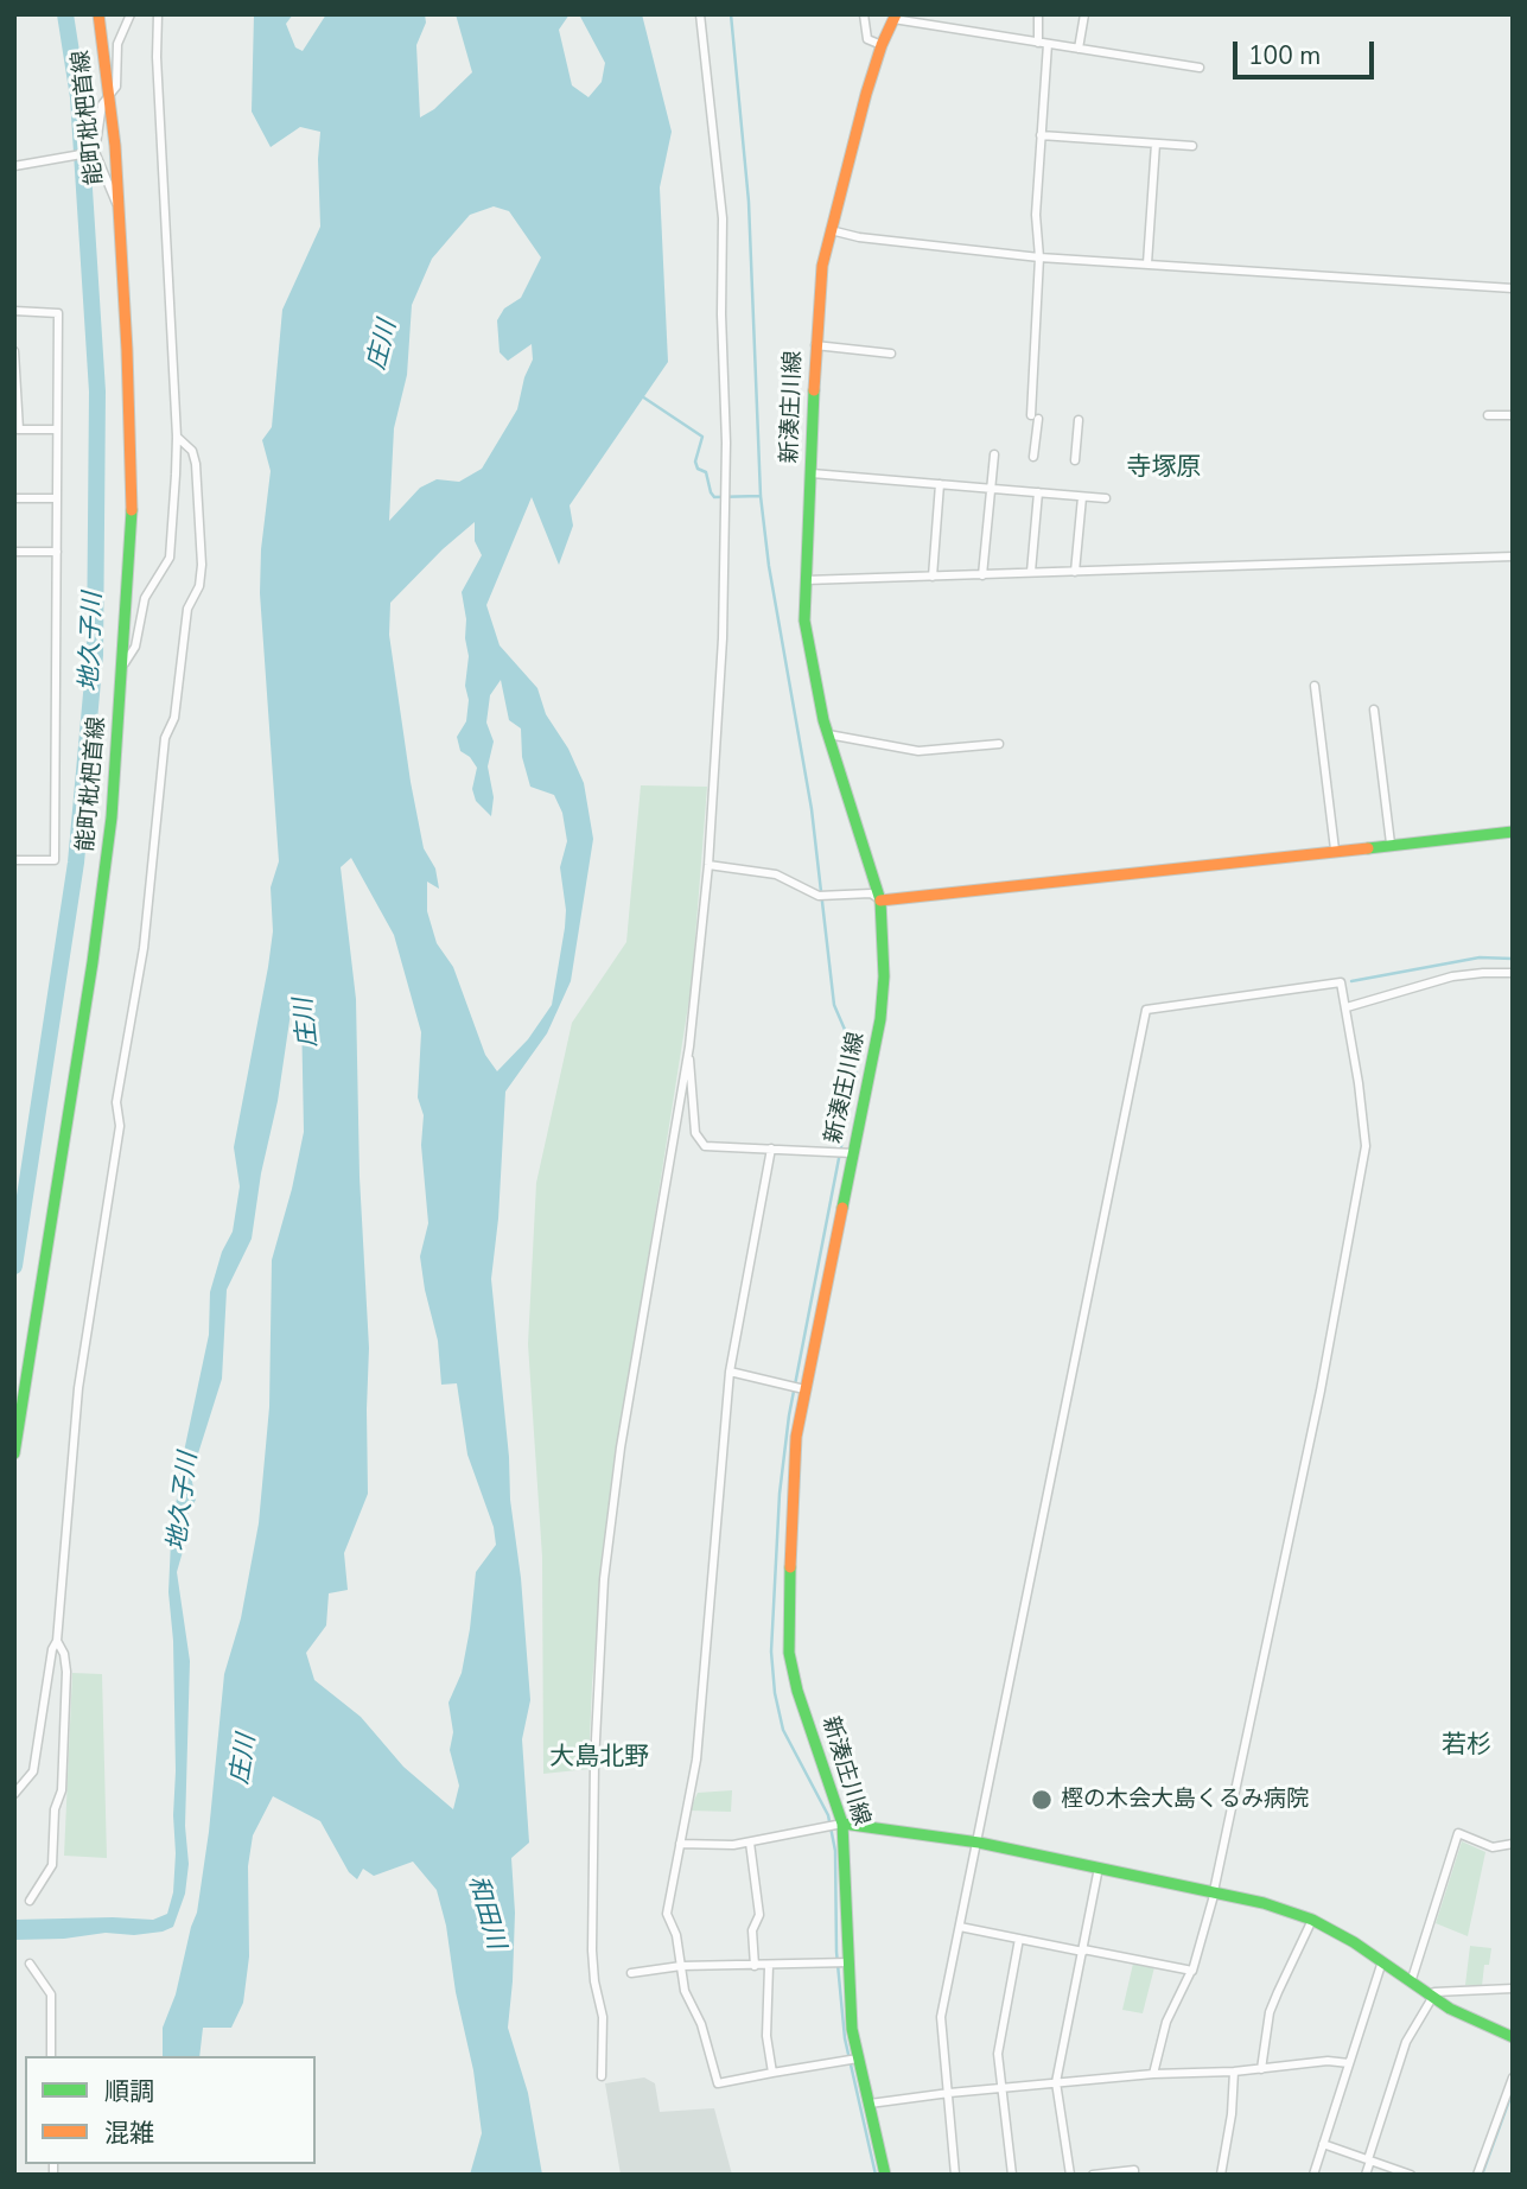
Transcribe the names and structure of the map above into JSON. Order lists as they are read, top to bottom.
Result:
{
  "streets": {
    "main road": ["能町枇杷首線", "新湊庄川線"]
  },
  "districts": ["寺塚原", "若杉", "大島北野"],
  "water": ["庄川", "地久子川", "和田川"],
  "places": ["樫の木会大島くるみ病院"],
  "legend": ["順調", "混雑"],
  "scale_bar": "100 m"
}
